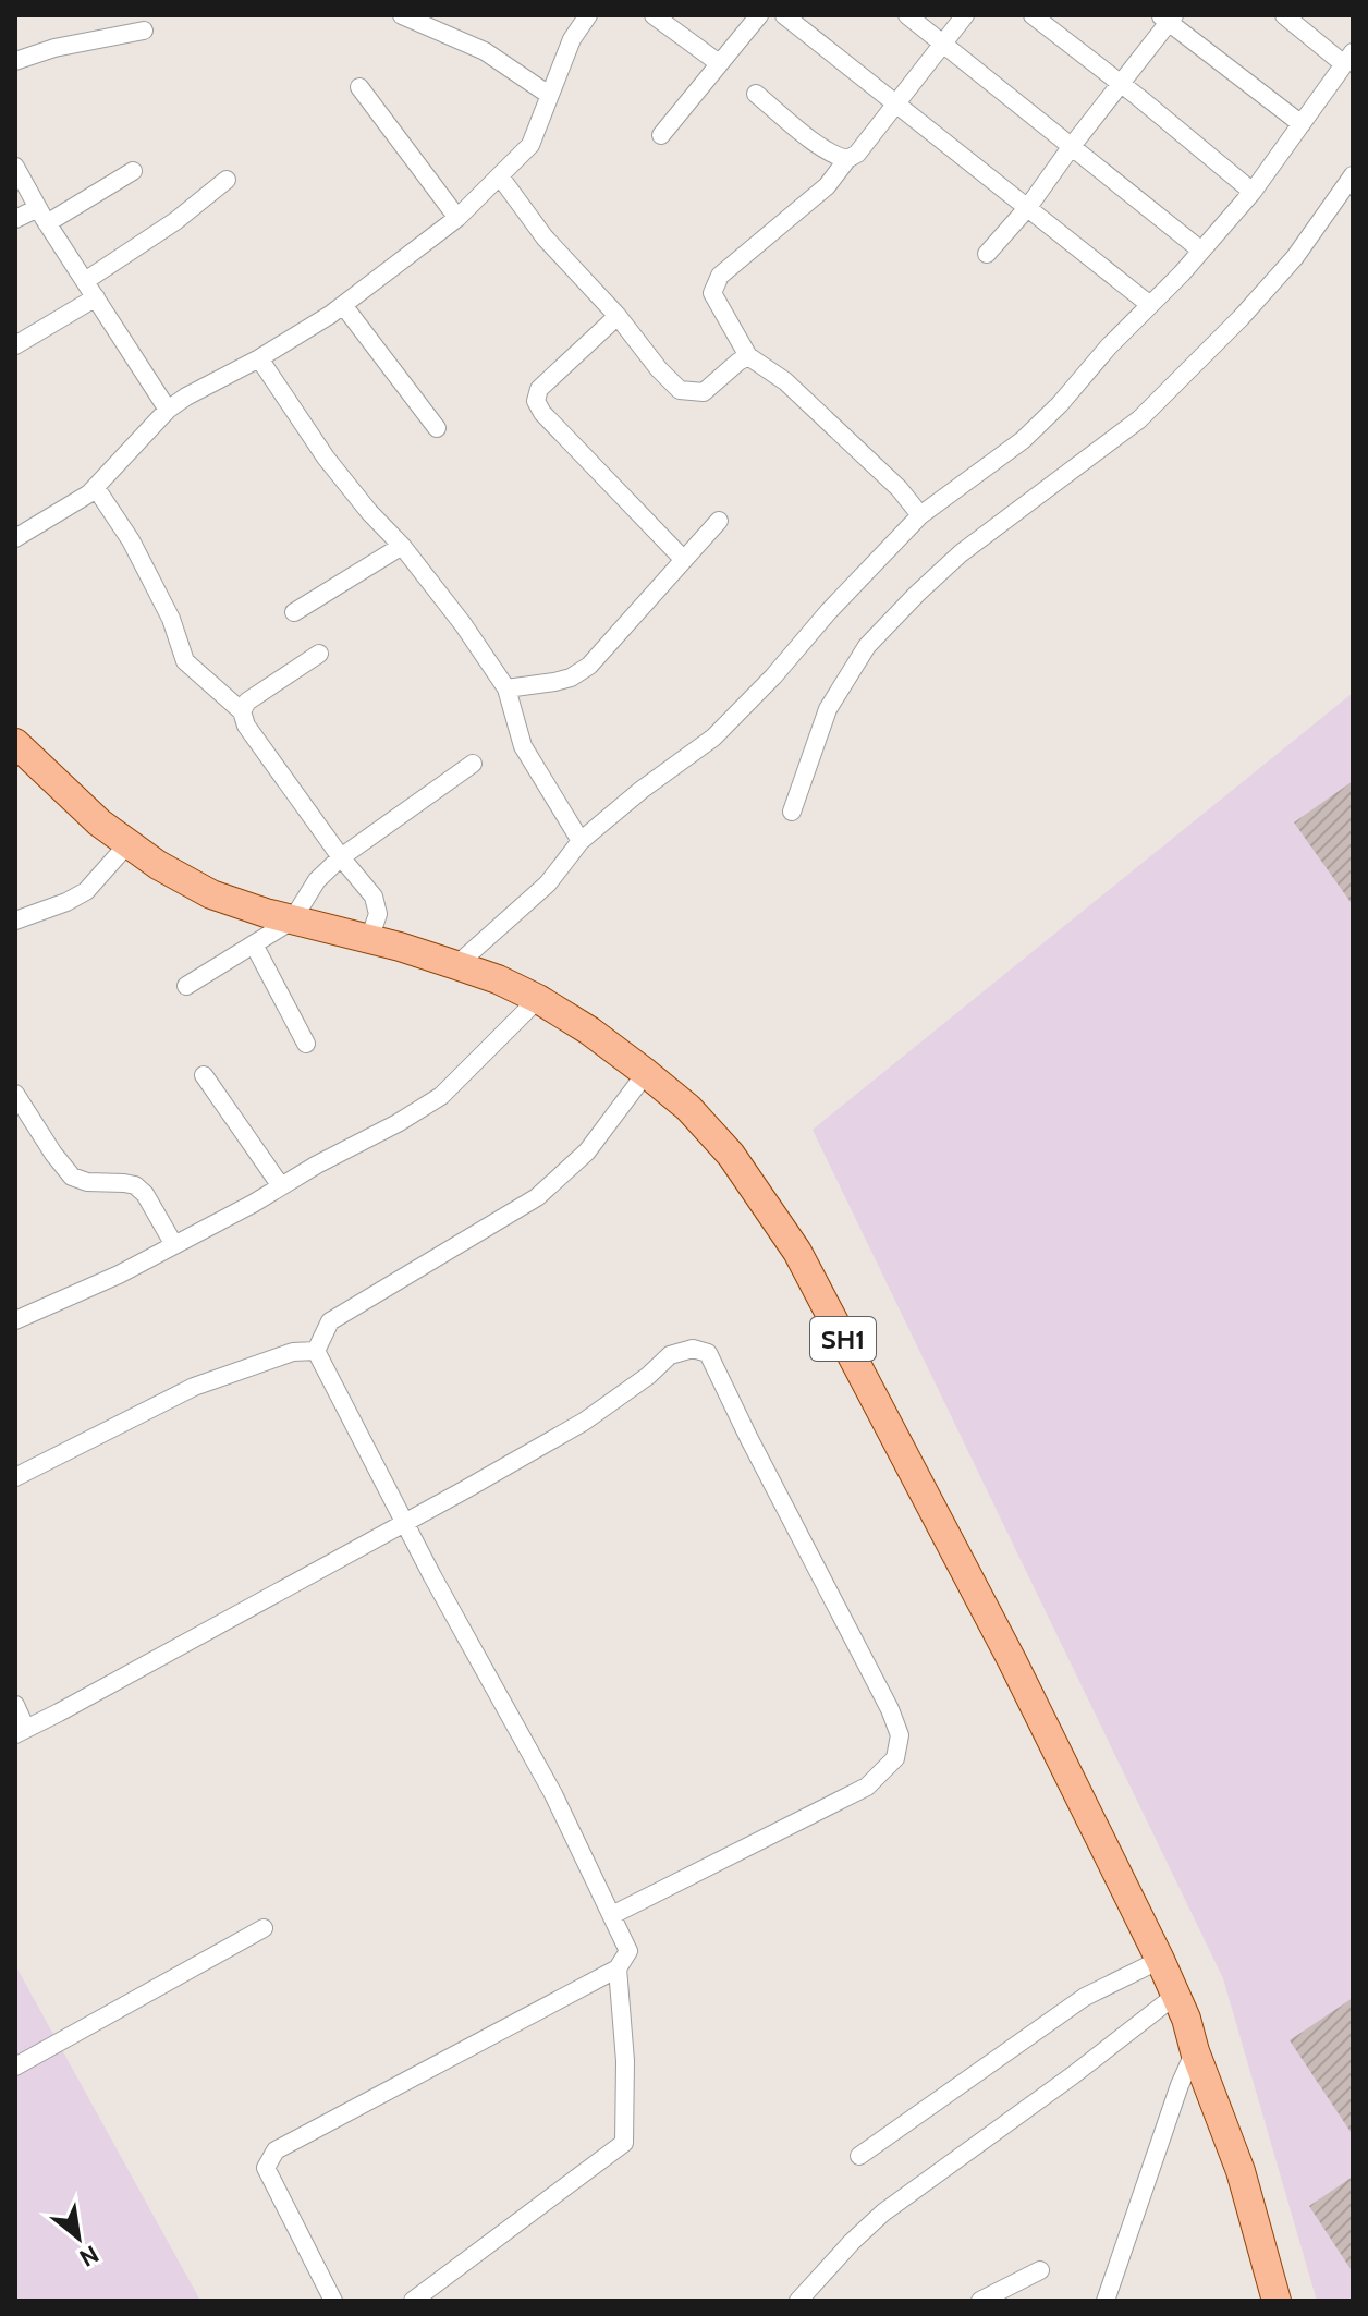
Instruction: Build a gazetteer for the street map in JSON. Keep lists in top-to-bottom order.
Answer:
{
  "streets": {
    "main road": ["SH1"]
  },
  "north": "bottom right"
}
